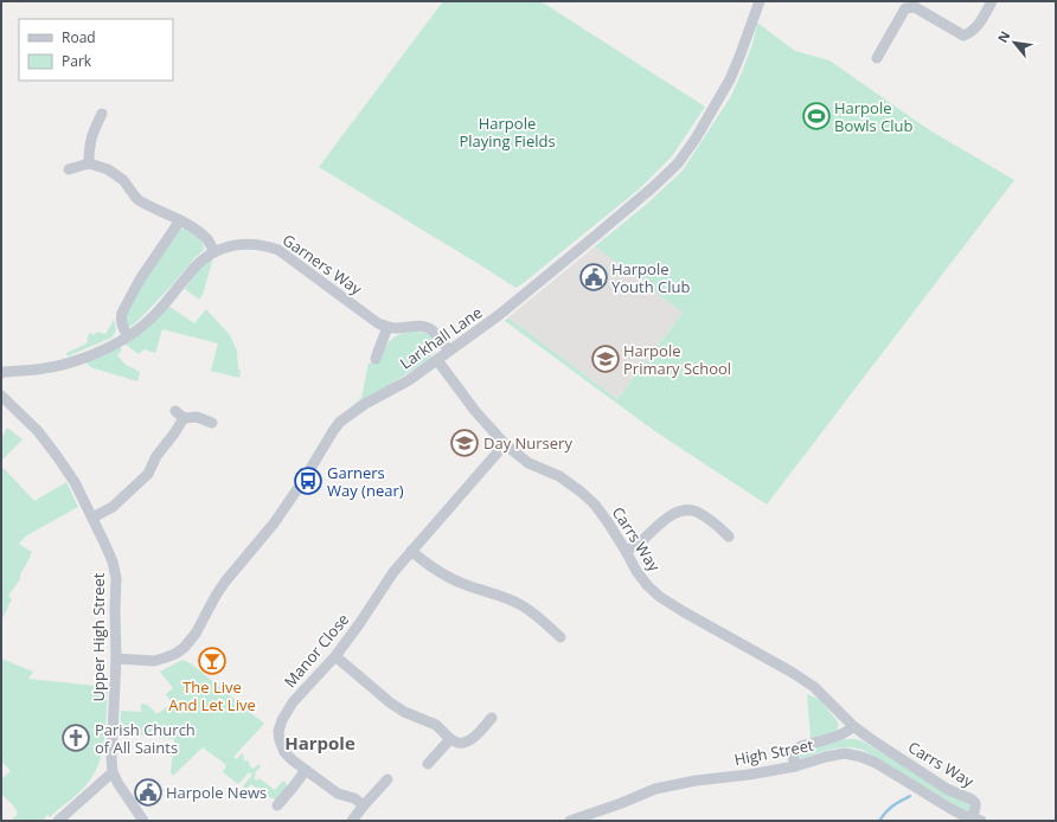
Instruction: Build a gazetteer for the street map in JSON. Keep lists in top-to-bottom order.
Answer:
{
  "streets": {
    "street": [
      "Garners Way",
      "Larkhall Lane",
      "Carrs Way",
      "Upper High Street",
      "Manor Close",
      "High Street"
    ]
  },
  "crossings": [
    ["Larkhall Lane", "Carrs Way"],
    ["Larkhall Lane", "Upper High Street"],
    ["Carrs Way", "Manor Close"],
    ["Carrs Way", "High Street"]
  ],
  "districts": ["Harpole"],
  "parks": ["Harpole Playing Fields"],
  "places": {
    "sports": ["Harpole Bowls Club"],
    "public building": ["Harpole Youth Club", "Harpole News"],
    "school or university": ["Harpole Primary School", "Day Nursery"],
    "bus stop": ["Garners Way (near)"],
    "bar": ["The Live And Let Live"],
    "church": ["Parish Church of All Saints"]
  },
  "legend": ["Road", "Park"],
  "north": "top left"
}
